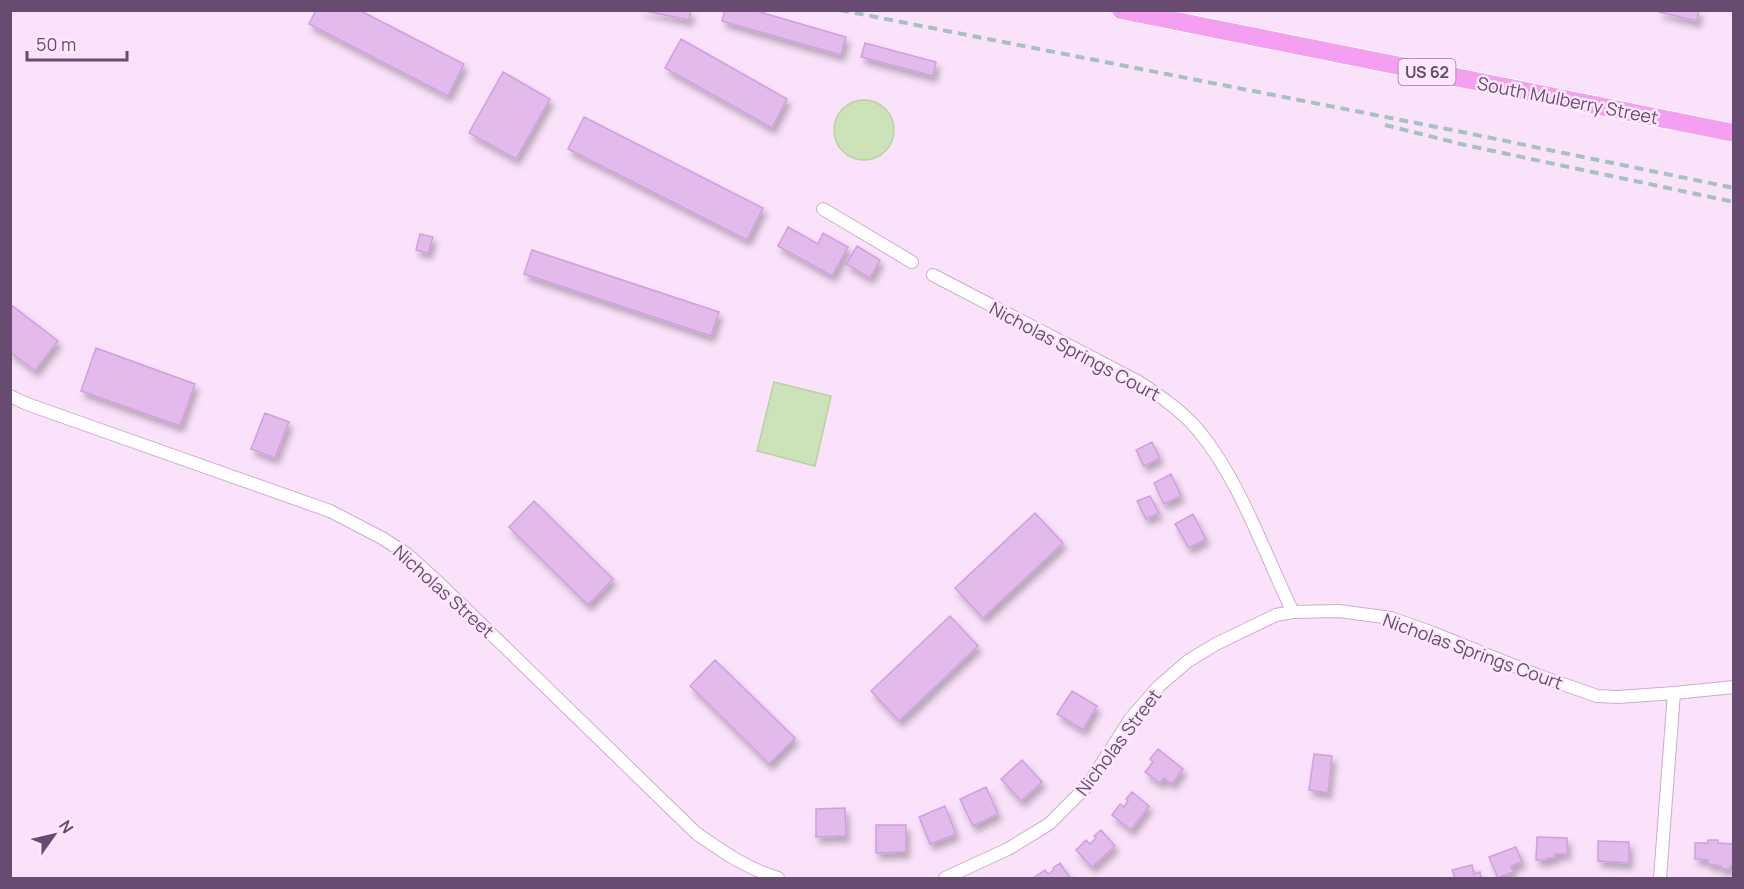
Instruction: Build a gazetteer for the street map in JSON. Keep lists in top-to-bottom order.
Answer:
{
  "streets": {
    "main road": ["US 62", "South Mulberry Street"],
    "street": ["Nicholas Springs Court", "Nicholas Street"]
  },
  "crossings": [
    ["Nicholas Springs Court", "Nicholas Street"]
  ],
  "scale_bar": "50 m",
  "north": "top right"
}
